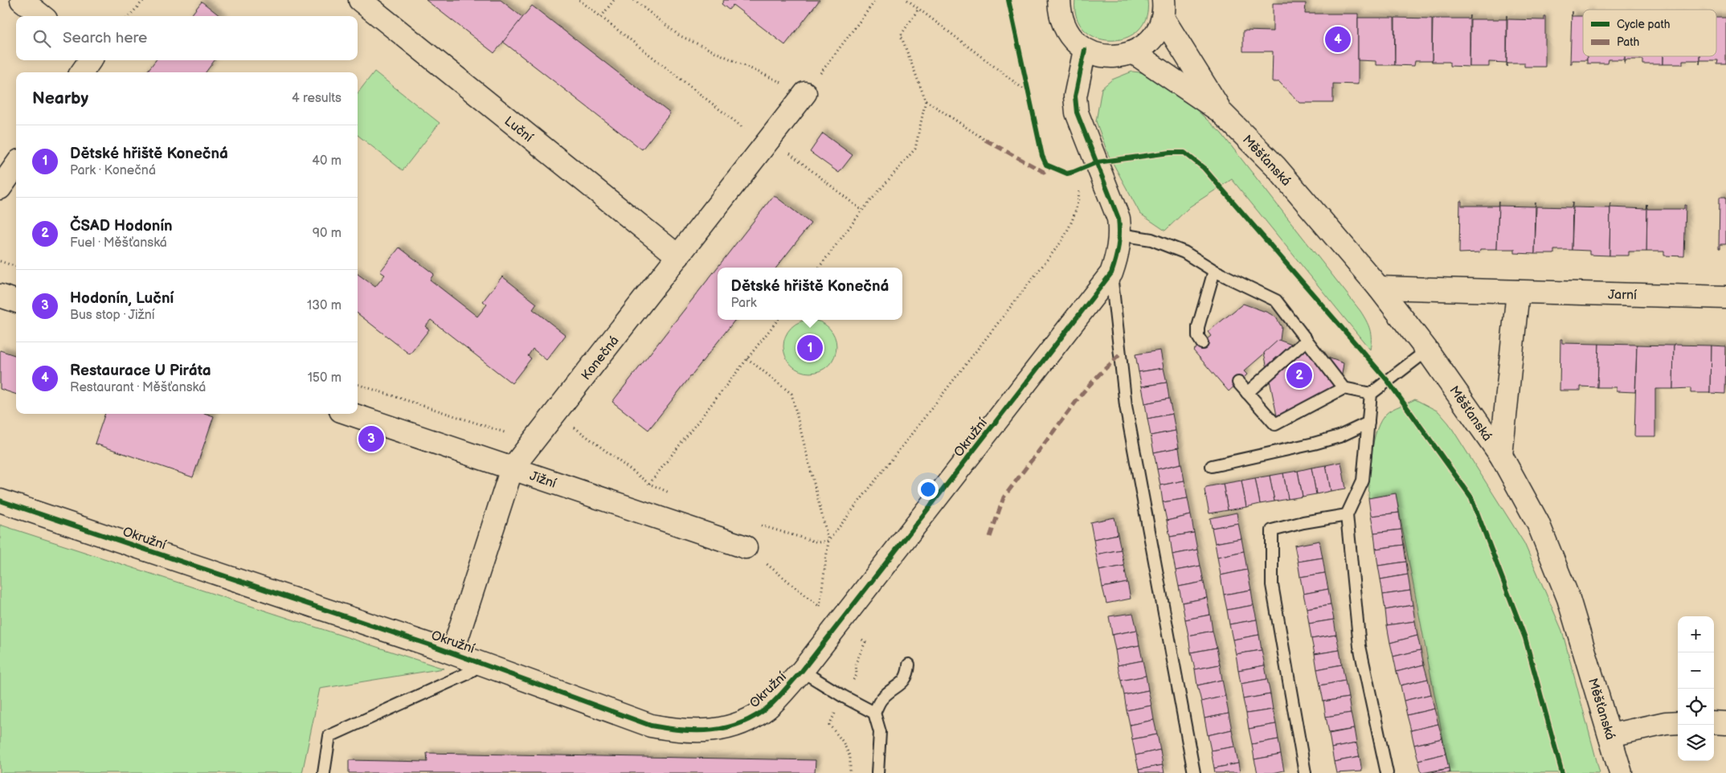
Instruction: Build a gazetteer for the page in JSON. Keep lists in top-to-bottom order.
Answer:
{
  "streets": {
    "street": [
      "Luční",
      "Měšťanská",
      "Jarní",
      "Konečná",
      "Okružní",
      "Jižní"
    ]
  },
  "crossings": [
    ["Luční", "Konečná"],
    ["Měšťanská", "Jarní"],
    ["Měšťanská", "Okružní"],
    ["Konečná", "Okružní"],
    ["Konečná", "Jižní"]
  ],
  "legend": ["Cycle path", "Path"],
  "page": {
    "search": "Search here",
    "pins": [
      "4",
      "1",
      "2",
      "3"
    ],
    "heading": ["Nearby", "4 results"],
    "list": [
      {
        "mark": "1",
        "name": "Dětské hřiště Konečná",
        "note": "Park · Konečná",
        "value": "40 m"
      },
      {
        "mark": "2",
        "name": "ČSAD Hodonín",
        "note": "Fuel · Měšťanská",
        "value": "90 m"
      },
      {
        "mark": "3",
        "name": "Hodonín, Luční",
        "note": "Bus stop · Jižní",
        "value": "130 m"
      },
      {
        "mark": "4",
        "name": "Restaurace U Piráta",
        "note": "Restaurant · Měšťanská",
        "value": "150 m"
      }
    ],
    "popup": ["Dětské hřiště Konečná", "Park"],
    "map_buttons": ["+", "−"]
  }
}
